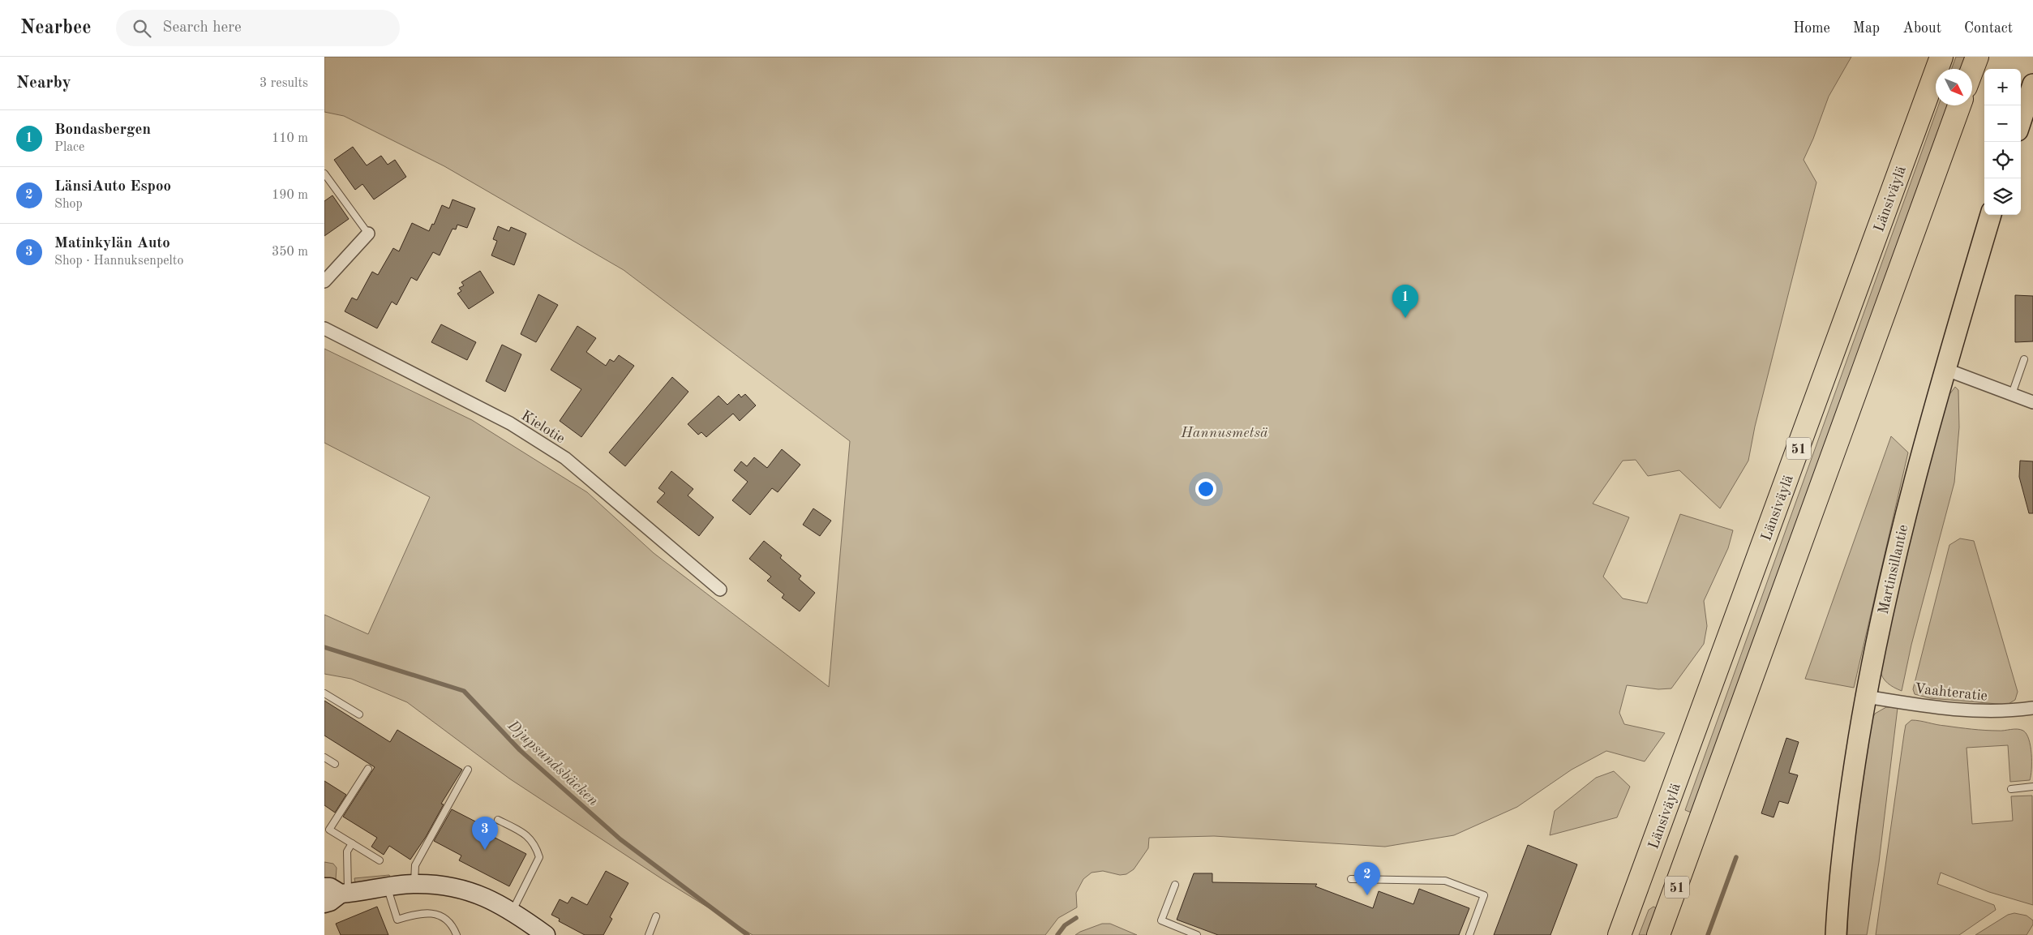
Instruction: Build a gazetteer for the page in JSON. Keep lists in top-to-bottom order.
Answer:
{
  "streets": {
    "highway": ["Länsiväylä", "51"],
    "main road": ["Martinsillantie"],
    "street": ["Kielotie", "Vaahteratie"]
  },
  "crossings": [
    ["Martinsillantie", "Vaahteratie"]
  ],
  "water": ["Djupsundsbäcken"],
  "parks": ["Hannusmetsä"],
  "north": "bottom right",
  "page": {
    "header": "Nearbee",
    "search": "Search here",
    "nav": [
      "Home",
      "Map",
      "About",
      "Contact"
    ],
    "heading": ["Nearby", "3 results"],
    "map_buttons": ["+", "−"],
    "list": [
      {
        "mark": "1",
        "name": "Bondasbergen",
        "note": "Place",
        "value": "110 m"
      },
      {
        "mark": "2",
        "name": "LänsiAuto Espoo",
        "note": "Shop",
        "value": "190 m"
      },
      {
        "mark": "3",
        "name": "Matinkylän Auto",
        "note": "Shop · Hannuksenpelto",
        "value": "350 m"
      }
    ],
    "pins": ["1", "3", "2"]
  }
}
